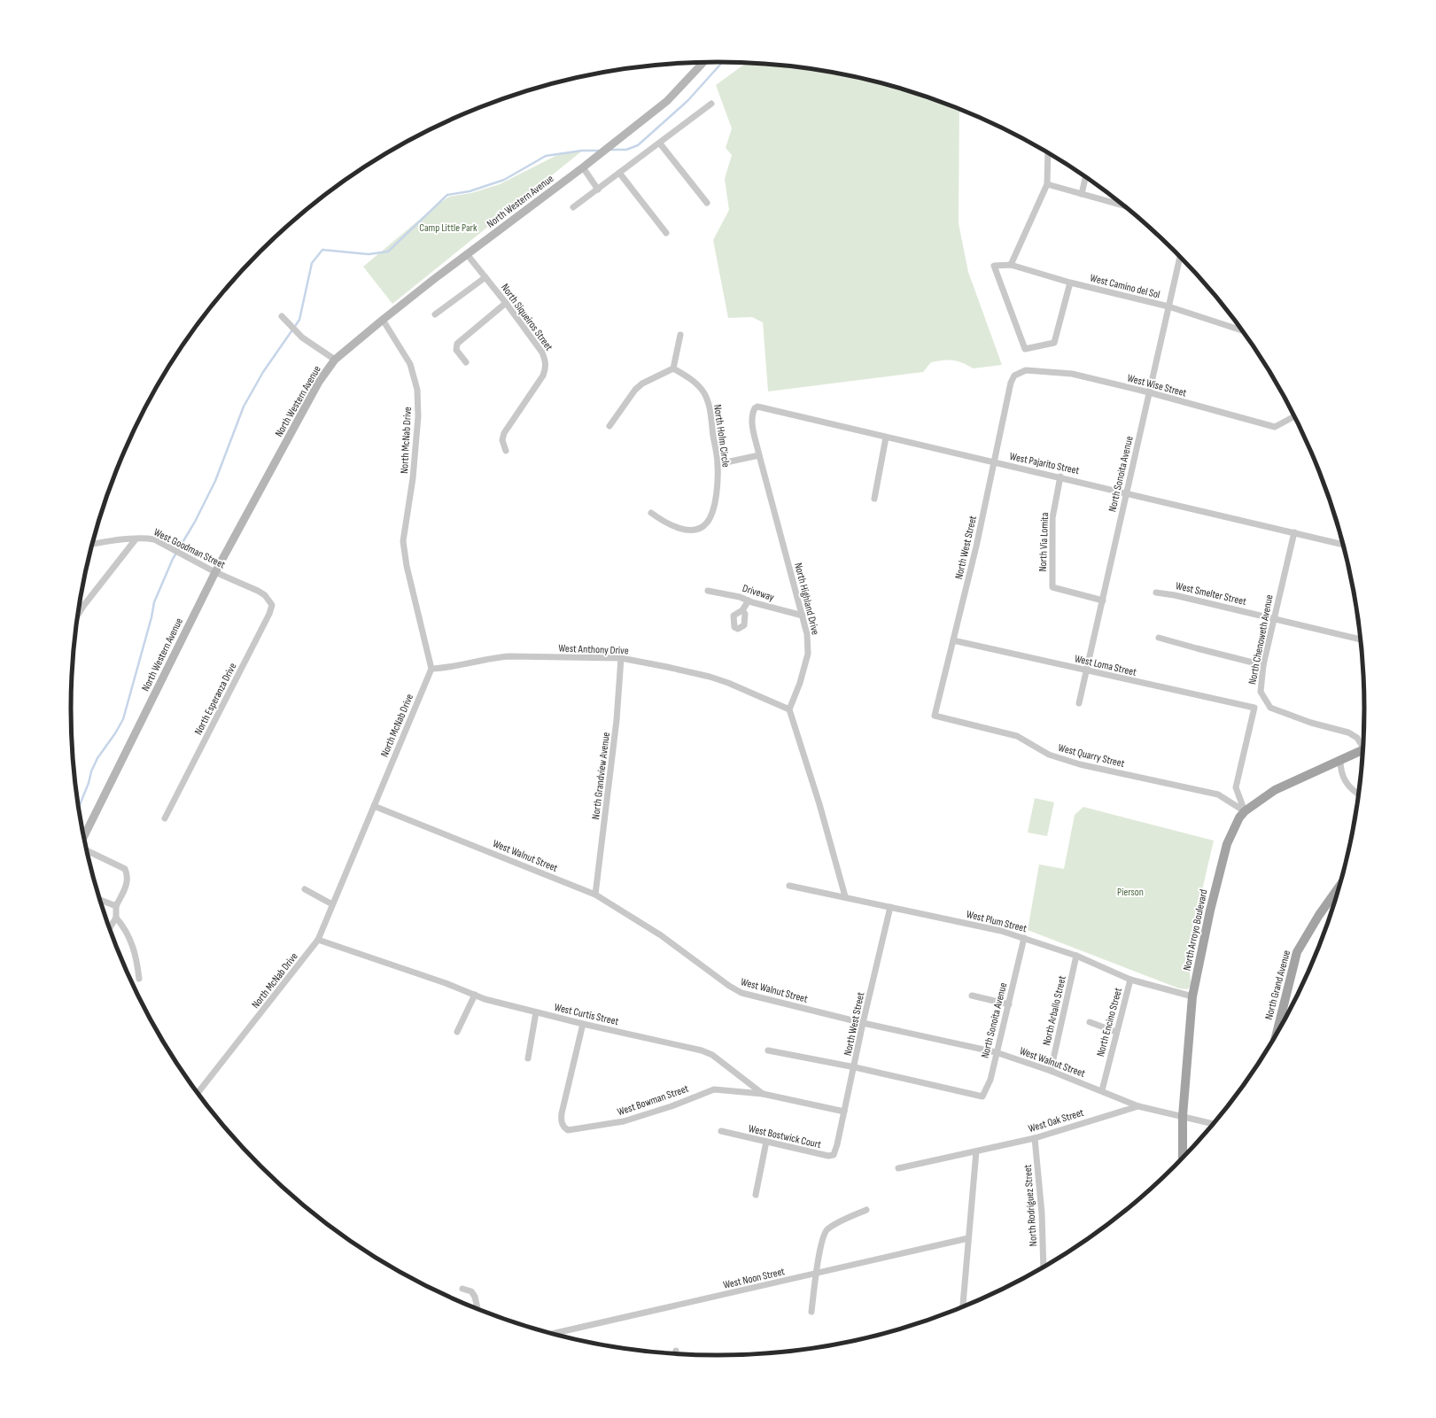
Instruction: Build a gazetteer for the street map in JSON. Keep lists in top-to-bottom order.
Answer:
{
  "streets": {
    "main road": ["North Arroyo Boulevard", "North Grand Avenue"],
    "street": [
      "North Western Avenue",
      "West Camino del Sol",
      "North Siqueiros Street",
      "West Wise Street",
      "North Holm Circle",
      "North McNab Drive",
      "West Pajarito Street",
      "North Sonoita Avenue",
      "North Via Lomita",
      "North West Street",
      "West Goodman Street",
      "Driveway",
      "West Smelter Street",
      "North Highland Drive",
      "North Chenoweth Avenue",
      "West Anthony Drive",
      "West Loma Street",
      "North Esperanza Drive",
      "West Quarry Street",
      "North Grandview Avenue",
      "West Walnut Street",
      "West Plum Street",
      "North Arballo Street",
      "West Curtis Street",
      "North Encino Street",
      "West Bowman Street",
      "West Oak Street",
      "West Bostwick Court",
      "North Rodriguez Street",
      "West Noon Street"
    ]
  },
  "crossings": [
    ["North Western Avenue", "North Siqueiros Street"],
    ["North Western Avenue", "North McNab Drive"],
    ["North Western Avenue", "West Goodman Street"],
    ["West Camino del Sol", "North Sonoita Avenue"],
    ["West Wise Street", "North Sonoita Avenue"],
    ["West Wise Street", "North West Street"],
    ["North McNab Drive", "West Anthony Drive"],
    ["North McNab Drive", "West Walnut Street"],
    ["North McNab Drive", "West Curtis Street"],
    ["West Pajarito Street", "North Sonoita Avenue"],
    ["West Pajarito Street", "North Via Lomita"],
    ["West Pajarito Street", "North West Street"],
    ["West Pajarito Street", "North Highland Drive"],
    ["West Pajarito Street", "North Chenoweth Avenue"],
    ["North Sonoita Avenue", "North Via Lomita"],
    ["North Sonoita Avenue", "North West Street"],
    ["North Sonoita Avenue", "West Loma Street"],
    ["North Sonoita Avenue", "West Walnut Street"],
    ["North Sonoita Avenue", "West Plum Street"],
    ["North West Street", "West Loma Street"],
    ["North West Street", "West Quarry Street"],
    ["North West Street", "West Walnut Street"],
    ["North West Street", "West Plum Street"],
    ["North West Street", "West Curtis Street"],
    ["North West Street", "West Bostwick Court"],
    ["West Goodman Street", "North Esperanza Drive"],
    ["Driveway", "North Highland Drive"],
    ["West Smelter Street", "North Chenoweth Avenue"],
    ["North Highland Drive", "West Anthony Drive"],
    ["West Anthony Drive", "North Grandview Avenue"],
    ["West Loma Street", "West Quarry Street"],
    ["West Loma Street", "North Arroyo Boulevard"],
    ["West Quarry Street", "North Arroyo Boulevard"],
    ["North Grandview Avenue", "West Walnut Street"],
    ["West Walnut Street", "North Arballo Street"],
    ["West Walnut Street", "North Encino Street"],
    ["West Walnut Street", "West Oak Street"],
    ["West Plum Street", "North Arroyo Boulevard"],
    ["West Plum Street", "North Arballo Street"],
    ["West Plum Street", "North Encino Street"],
    ["West Curtis Street", "West Bowman Street"],
    ["West Oak Street", "North Rodriguez Street"]
  ],
  "parks": ["Camp Little Park", "Pierson"]
}
